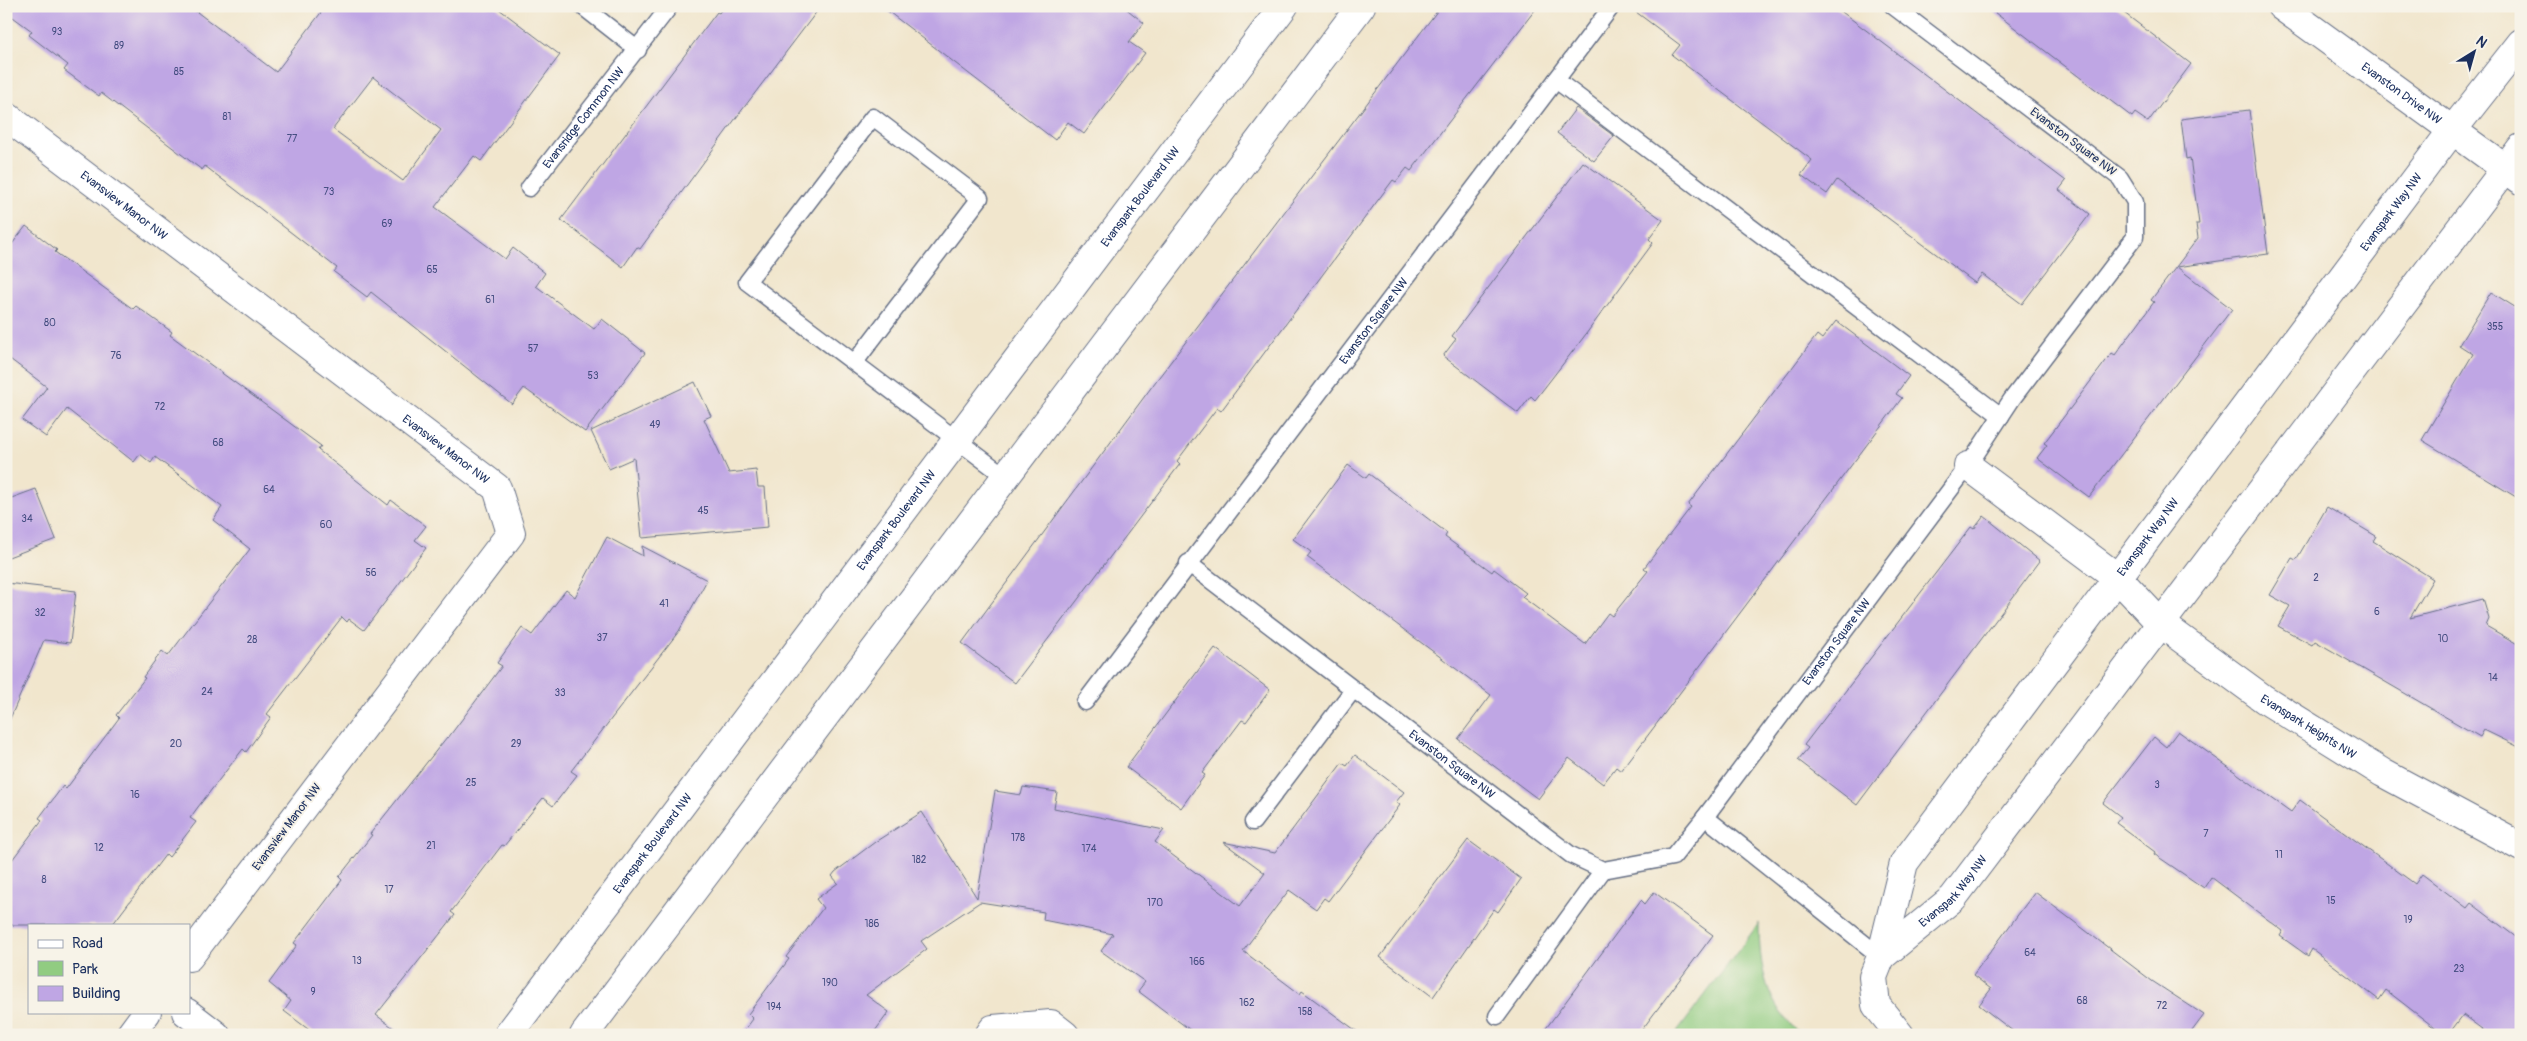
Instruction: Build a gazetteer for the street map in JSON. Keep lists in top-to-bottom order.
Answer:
{
  "streets": {
    "street": [
      "Evanston Drive NW",
      "Evanspark Boulevard NW",
      "Evansview Manor NW",
      "Evanspark Way NW",
      "Evanspark Heights NW"
    ],
    "lane": ["Evansridge Common NW", "Evanston Square NW"]
  },
  "crossings": [
    ["Evanston Drive NW", "Evanspark Way NW"],
    ["Evanspark Way NW", "Evanspark Heights NW"]
  ],
  "house_numbers": [
    "93",
    "89",
    "85",
    "81",
    "77",
    "73",
    "69",
    "65",
    "61",
    "80",
    "355",
    "57",
    "76",
    "53",
    "72",
    "49",
    "68",
    "64",
    "45",
    "34",
    "60",
    "56",
    "2",
    "41",
    "6",
    "32",
    "37",
    "10",
    "28",
    "14",
    "24",
    "33",
    "20",
    "29",
    "25",
    "3",
    "16",
    "7",
    "178",
    "21",
    "12",
    "174",
    "11",
    "182",
    "8",
    "17",
    "15",
    "170",
    "19",
    "186",
    "64",
    "13",
    "166",
    "23",
    "190",
    "9",
    "68",
    "162",
    "72",
    "194",
    "158"
  ],
  "legend": ["Road", "Park", "Building"],
  "north": "top right"
}
